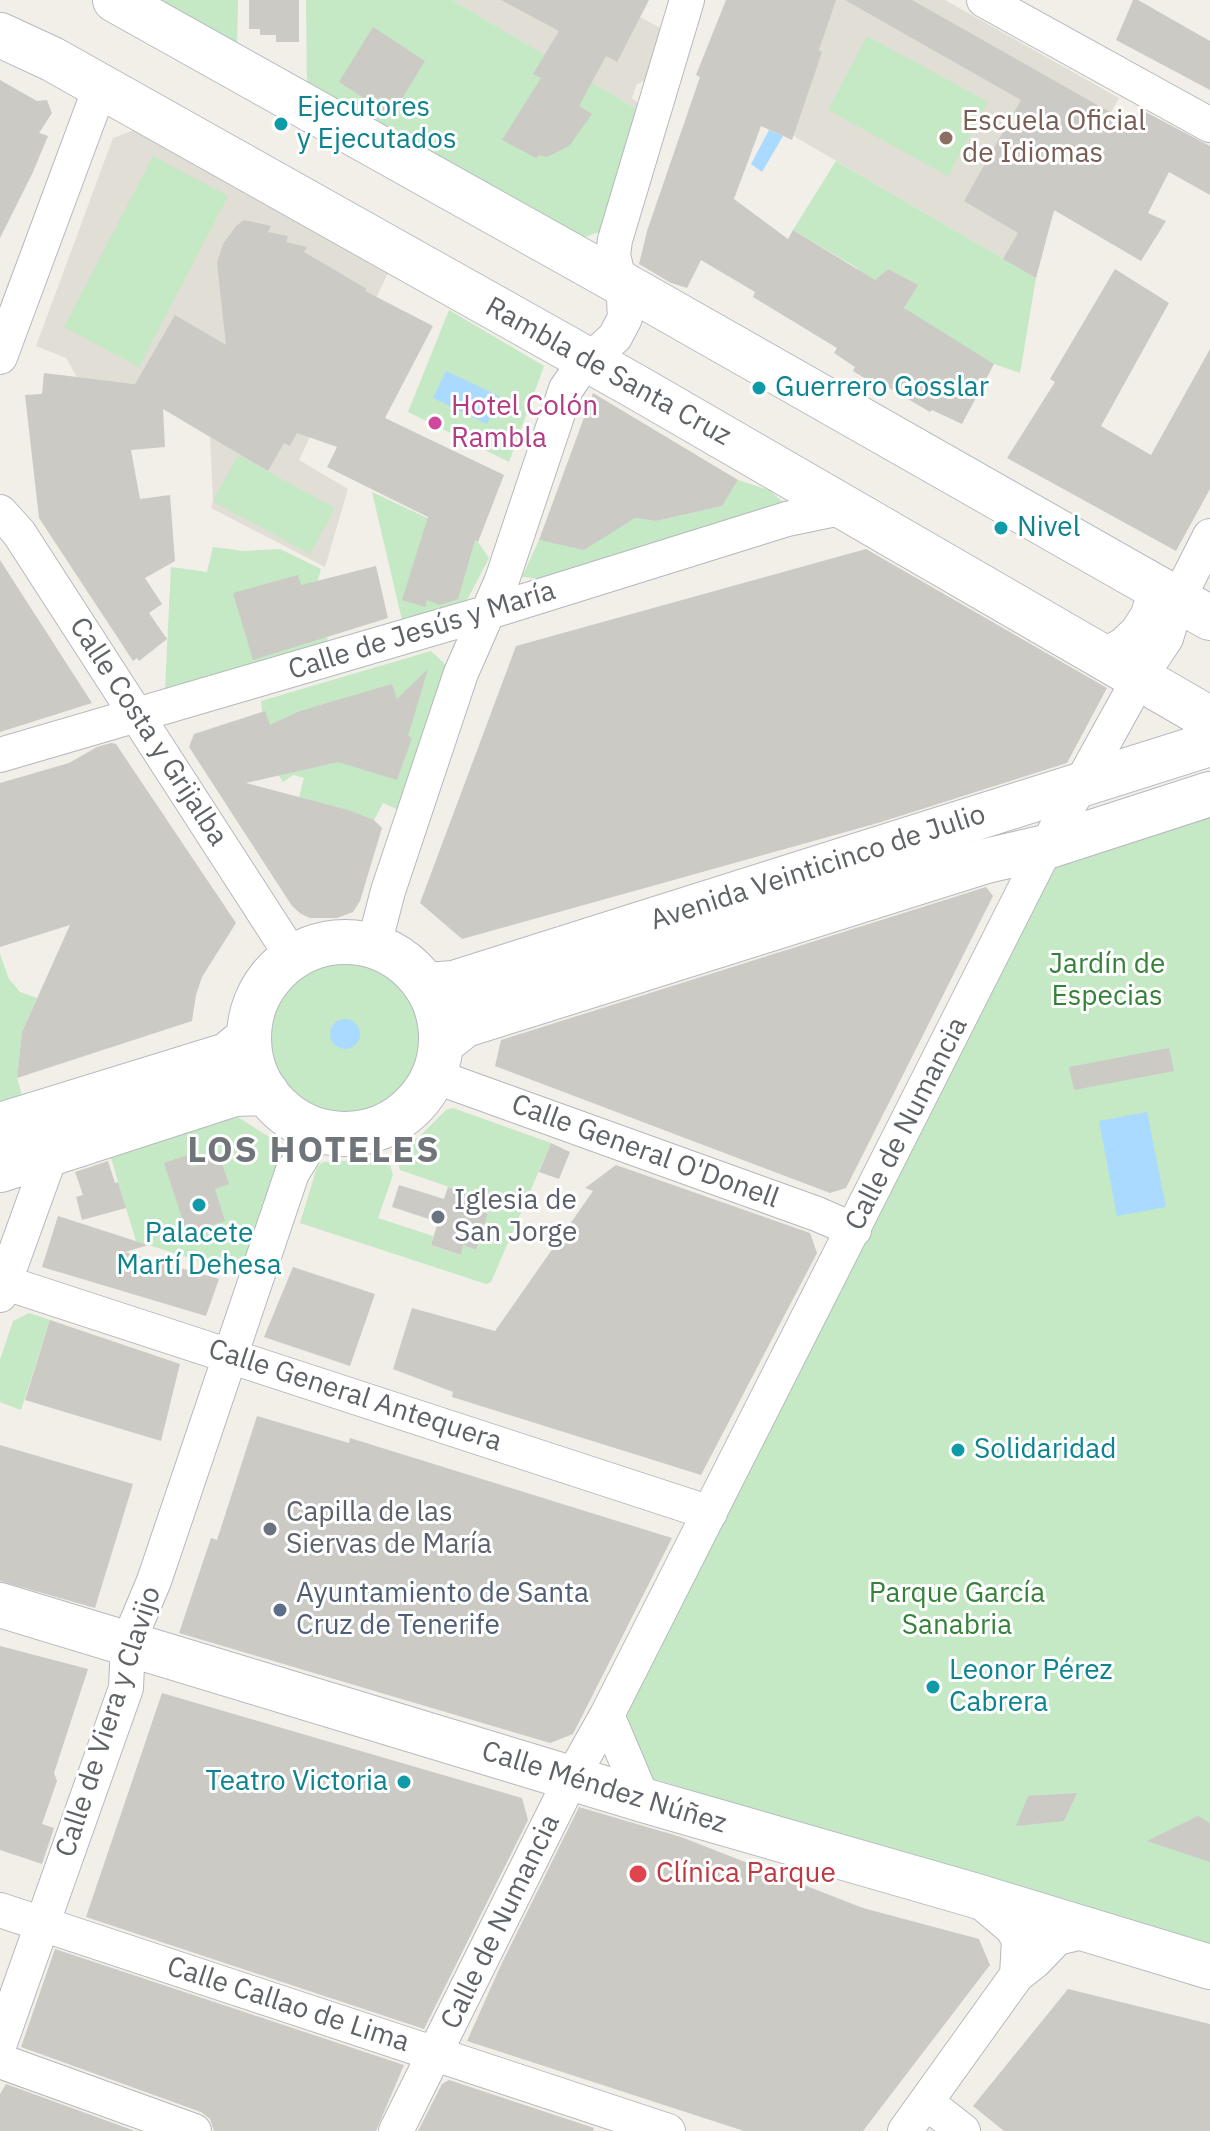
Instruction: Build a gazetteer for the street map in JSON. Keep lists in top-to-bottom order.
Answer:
{
  "streets": {
    "main road": ["Rambla de Santa Cruz", "Avenida Veinticinco de Julio", "Calle Méndez Núñez"],
    "street": [
      "Calle de Jesús y María",
      "Calle Costa y Grijalba",
      "Calle de Numancia",
      "Calle General O'Donell",
      "Calle General Antequera",
      "Calle de Viera y Clavijo",
      "Calle Callao de Lima"
    ]
  },
  "crossings": [
    ["Rambla de Santa Cruz", "Calle de Jesús y María"],
    ["Rambla de Santa Cruz", "Calle de Numancia"],
    ["Calle de Jesús y María", "Calle Costa y Grijalba"],
    ["Calle Costa y Grijalba", "Avenida Veinticinco de Julio"],
    ["Calle Costa y Grijalba", "Calle General O'Donell"],
    ["Calle Costa y Grijalba", "Calle de Viera y Clavijo"],
    ["Avenida Veinticinco de Julio", "Calle de Numancia"],
    ["Avenida Veinticinco de Julio", "Calle General O'Donell"],
    ["Avenida Veinticinco de Julio", "Calle de Viera y Clavijo"],
    ["Calle de Numancia", "Calle General O'Donell"],
    ["Calle de Numancia", "Calle General Antequera"],
    ["Calle de Numancia", "Calle Méndez Núñez"],
    ["Calle de Numancia", "Calle Callao de Lima"],
    ["Calle General O'Donell", "Calle de Viera y Clavijo"],
    ["Calle General Antequera", "Calle de Viera y Clavijo"],
    ["Calle de Viera y Clavijo", "Calle Méndez Núñez"],
    ["Calle de Viera y Clavijo", "Calle Callao de Lima"]
  ],
  "districts": ["LOS HOTELES"],
  "parks": ["Jardín de Especias", "Parque García Sanabria"],
  "places": [
    "Ejecutores y Ejecutados",
    "Escuela Oficial de Idiomas",
    "Guerrero Gosslar",
    "Hotel Colón Rambla",
    "Nivel",
    "Palacete Martí Dehesa",
    "Iglesia de San Jorge",
    "Solidaridad",
    "Capilla de las Siervas de María",
    "Ayuntamiento de Santa Cruz de Tenerife",
    "Leonor Pérez Cabrera",
    "Teatro Victoria",
    "Clínica Parque"
  ]
}
